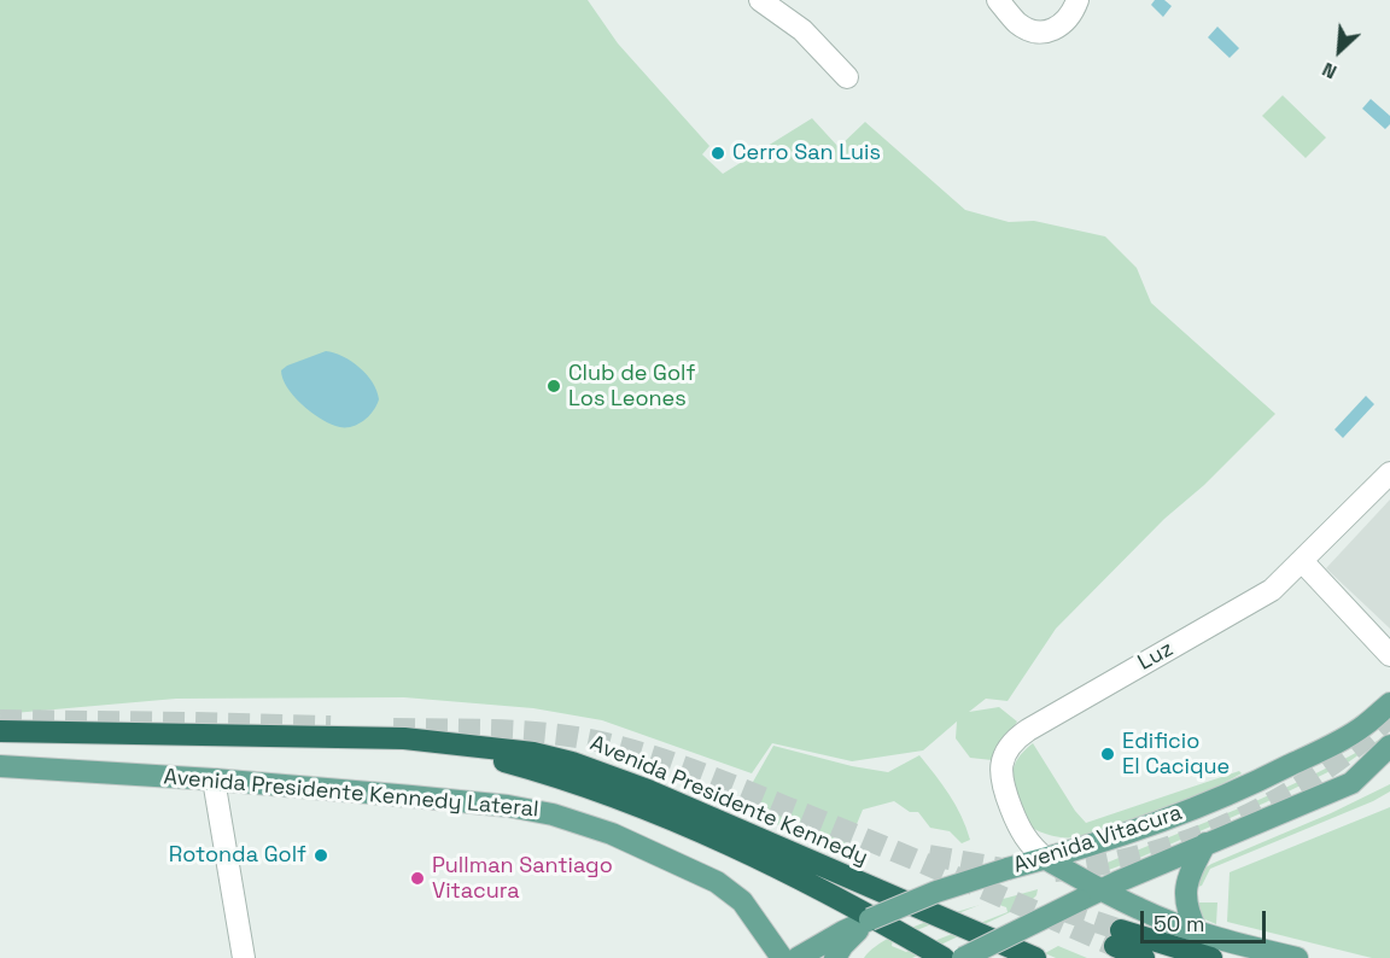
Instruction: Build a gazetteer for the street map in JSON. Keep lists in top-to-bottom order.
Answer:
{
  "streets": {
    "highway": ["Avenida Presidente Kennedy"],
    "main road": ["Avenida Presidente Kennedy Lateral", "Avenida Vitacura"],
    "street": ["Luz"]
  },
  "crossings": [
    ["Luz", "Avenida Vitacura"]
  ],
  "places": [
    "Cerro San Luis",
    "Club de Golf Los Leones",
    "Edificio El Cacique",
    "Rotonda Golf",
    "Pullman Santiago Vitacura"
  ],
  "scale_bar": "50 m",
  "north": "bottom left"
}
